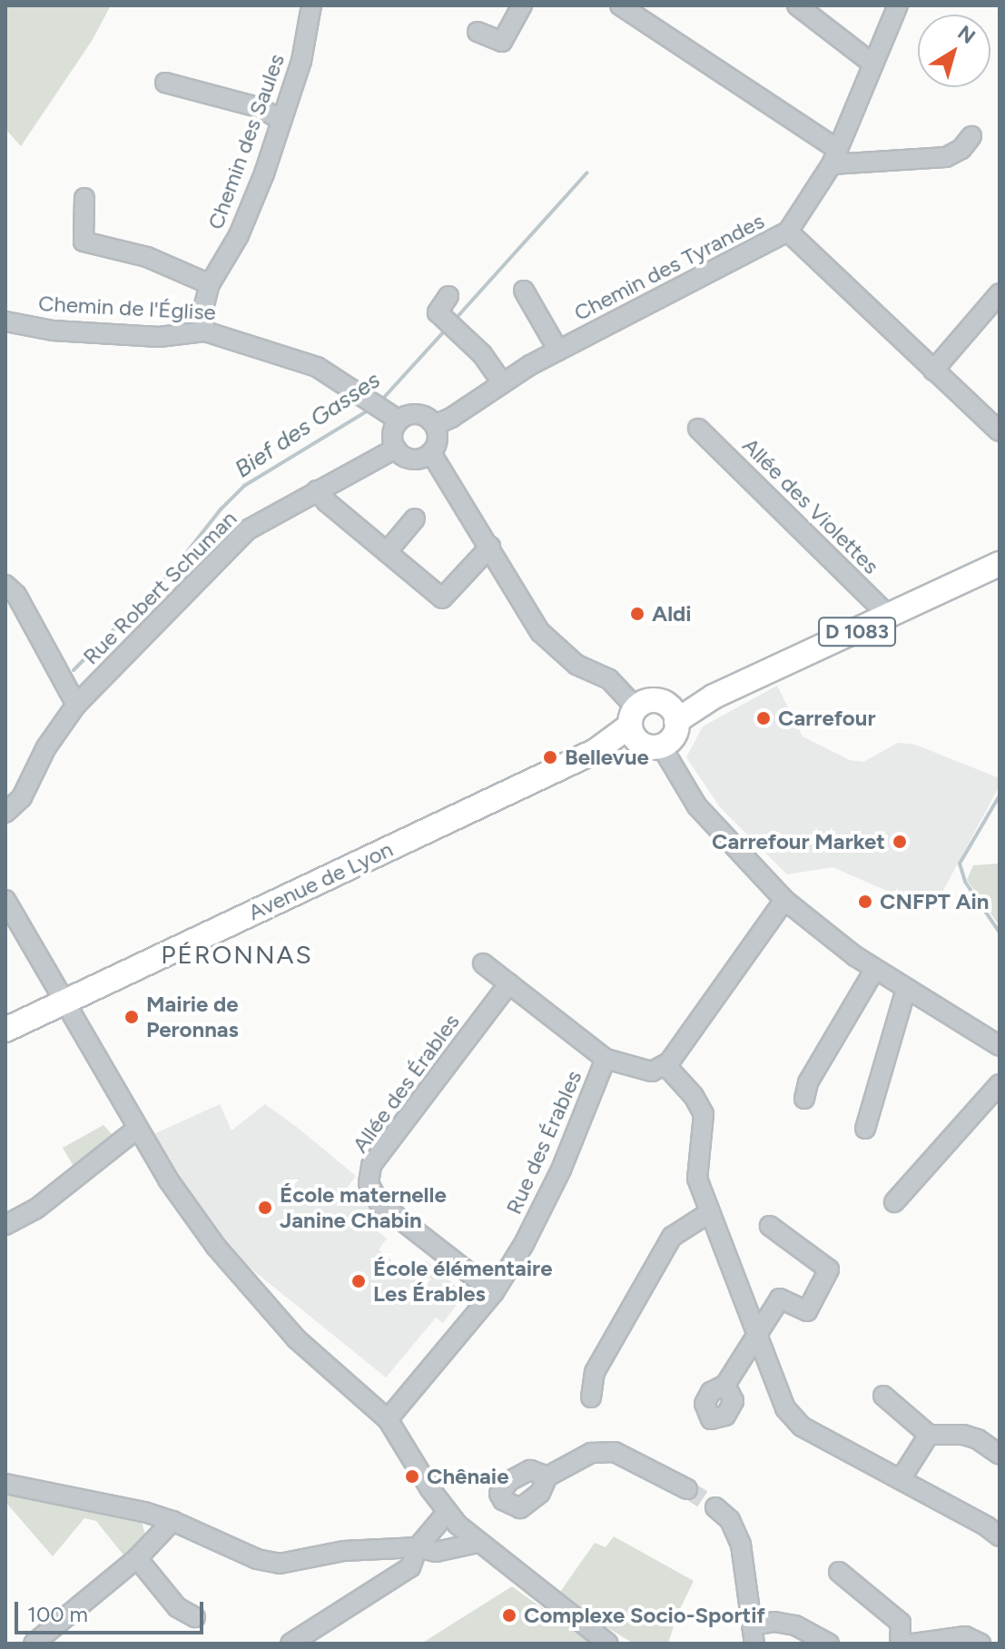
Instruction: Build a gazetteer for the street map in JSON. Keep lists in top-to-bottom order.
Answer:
{
  "streets": {
    "main road": ["D 1083", "Avenue de Lyon"],
    "street": [
      "Chemin des Saules",
      "Chemin des Tyrandes",
      "Chemin de l'Église",
      "Allée des Violettes",
      "Rue Robert Schuman",
      "Allée des Érables",
      "Rue des Érables"
    ]
  },
  "crossings": [
    ["Chemin des Saules", "Chemin de l'Église"],
    ["Chemin des Tyrandes", "Chemin de l'Église"],
    ["Chemin des Tyrandes", "Rue Robert Schuman"],
    ["Chemin de l'Église", "Rue Robert Schuman"],
    ["Allée des Violettes", "D 1083"],
    ["D 1083", "Avenue de Lyon"],
    ["Allée des Érables", "Rue des Érables"]
  ],
  "districts": ["PÉRONNAS"],
  "water": ["Bief des Gasses"],
  "places": [
    "Aldi",
    "Carrefour",
    "Bellevue",
    "Carrefour Market",
    "CNFPT Ain",
    "Mairie de Peronnas",
    "École maternelle Janine Chabin",
    "École élémentaire Les Érables",
    "Chênaie",
    "Complexe Socio-Sportif"
  ],
  "scale_bar": "100 m",
  "north": "top right"
}
